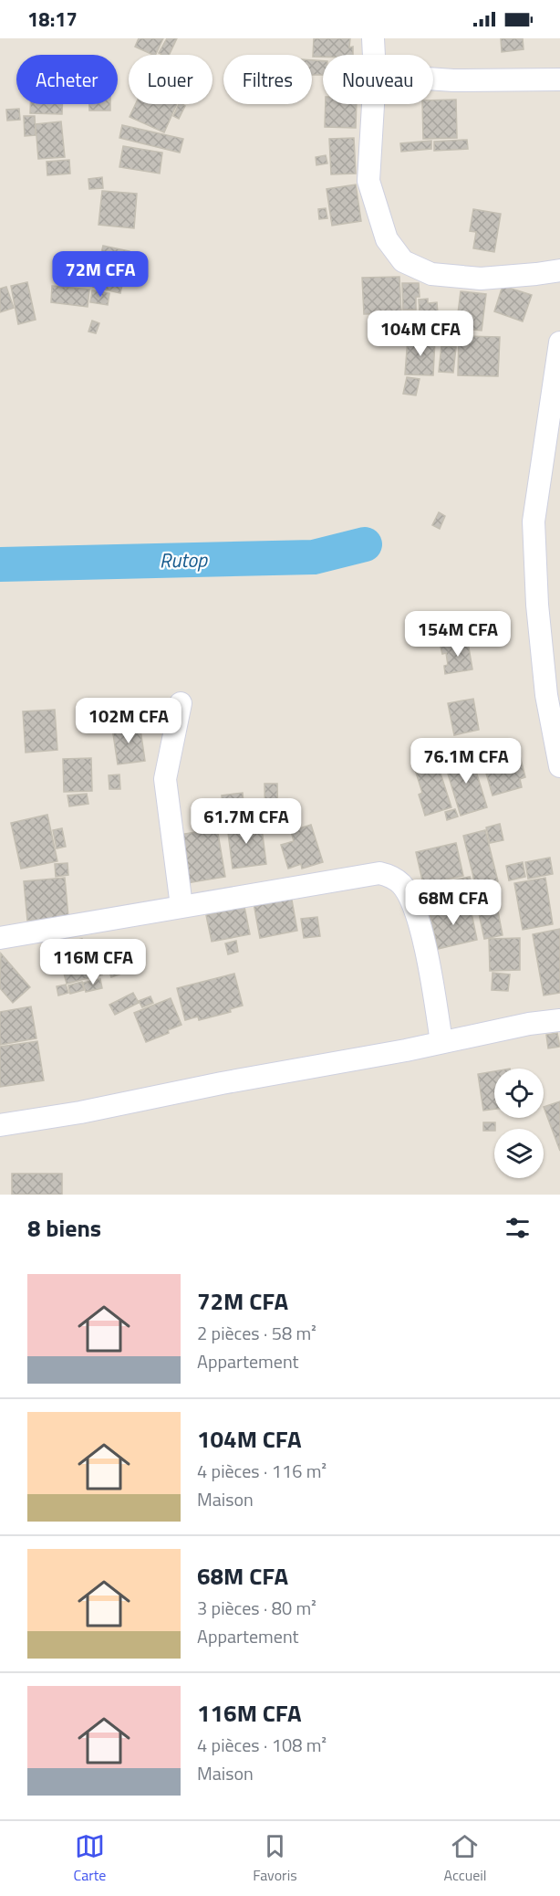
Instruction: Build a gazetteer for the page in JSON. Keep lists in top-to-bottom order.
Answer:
{
  "water": ["Rutop"],
  "page": {
    "status": "18:17",
    "chip": [
      "Acheter",
      "Louer",
      "Filtres",
      "Nouveau"
    ],
    "price": [
      "72M CFA",
      "104M CFA",
      "154M CFA",
      "102M CFA",
      "76.1M CFA",
      "61.7M CFA",
      "68M CFA",
      "116M CFA"
    ],
    "heading": "8 biens",
    "list": [
      {
        "name": "72M CFA",
        "note": "2 pièces · 58 m² · Appartement"
      },
      {
        "name": "104M CFA",
        "note": "4 pièces · 116 m² · Maison"
      },
      {
        "name": "68M CFA",
        "note": "3 pièces · 80 m² · Appartement"
      },
      {
        "name": "116M CFA",
        "note": "4 pièces · 108 m² · Maison"
      }
    ],
    "tabs": ["Carte", "Favoris", "Accueil"]
  }
}
